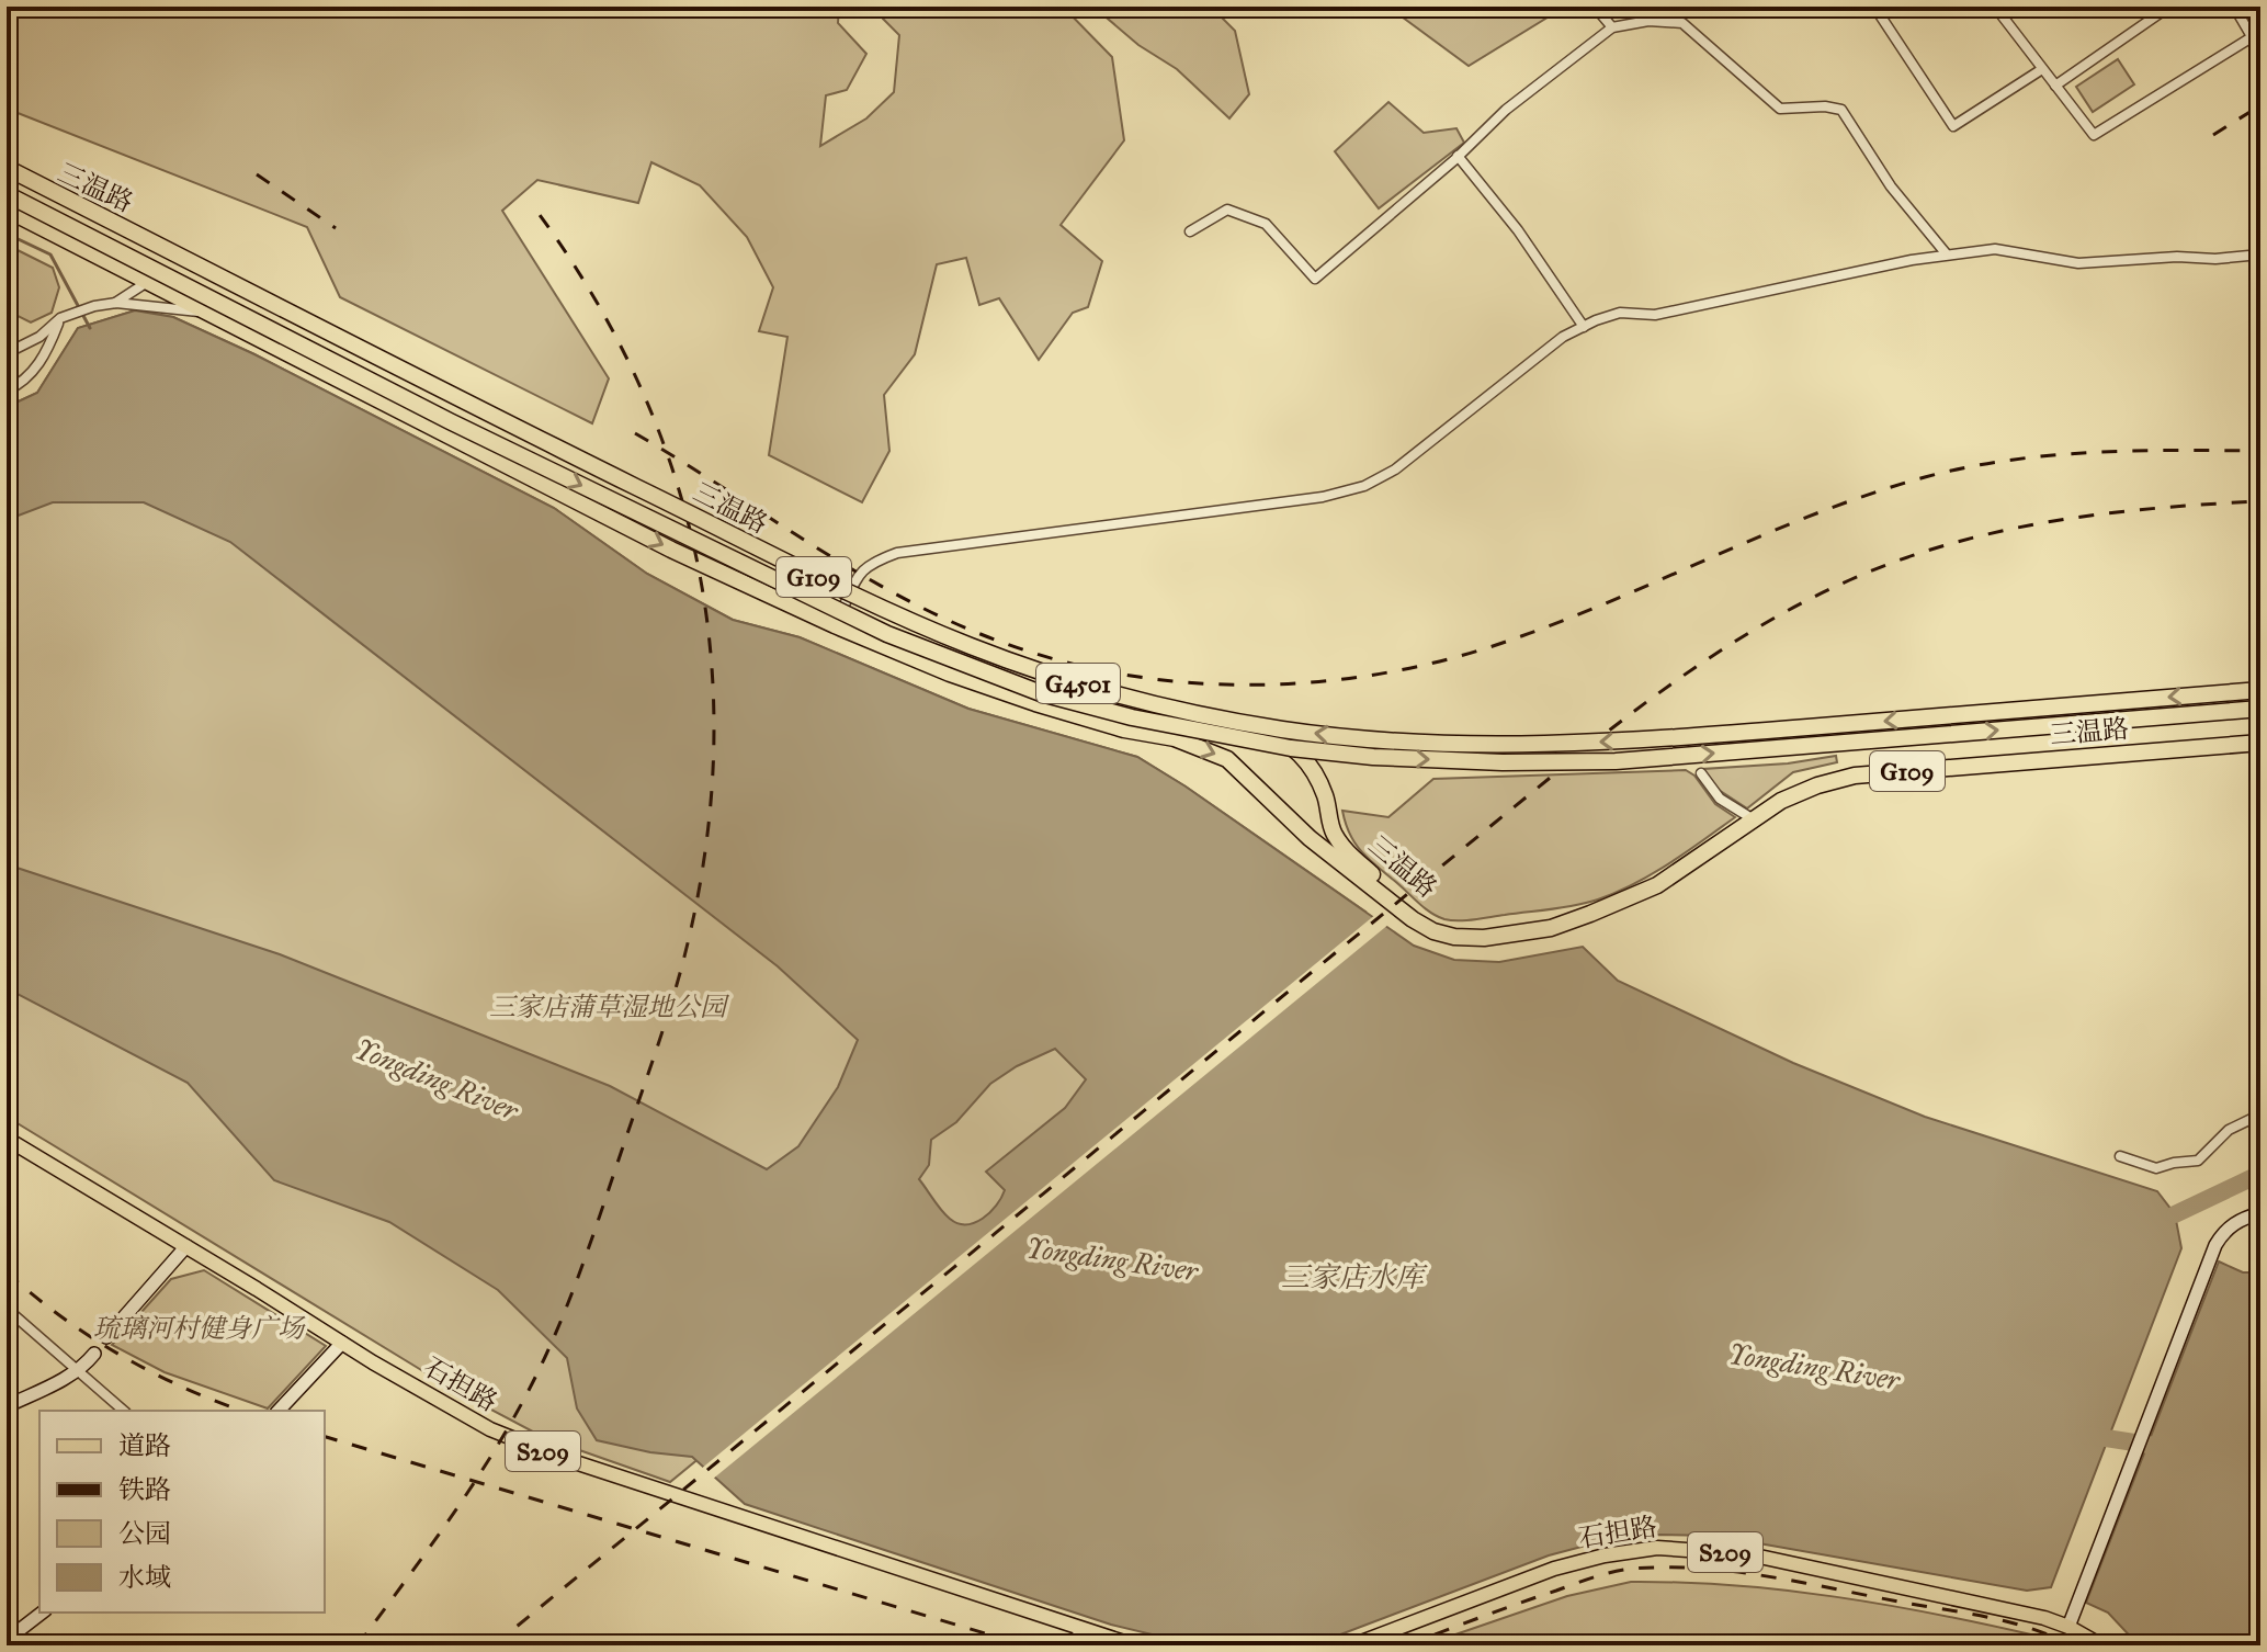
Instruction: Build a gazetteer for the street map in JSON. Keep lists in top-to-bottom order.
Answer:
{
  "streets": {
    "highway": ["三温路", "G109", "G4501"],
    "main road": ["石担路", "S209"]
  },
  "water": ["Yongding River", "三家店水库"],
  "parks": ["三家店蒲草湿地公园", "琉璃河村健身广场"],
  "legend": [
    "道路",
    "铁路",
    "公园",
    "水域"
  ]
}
